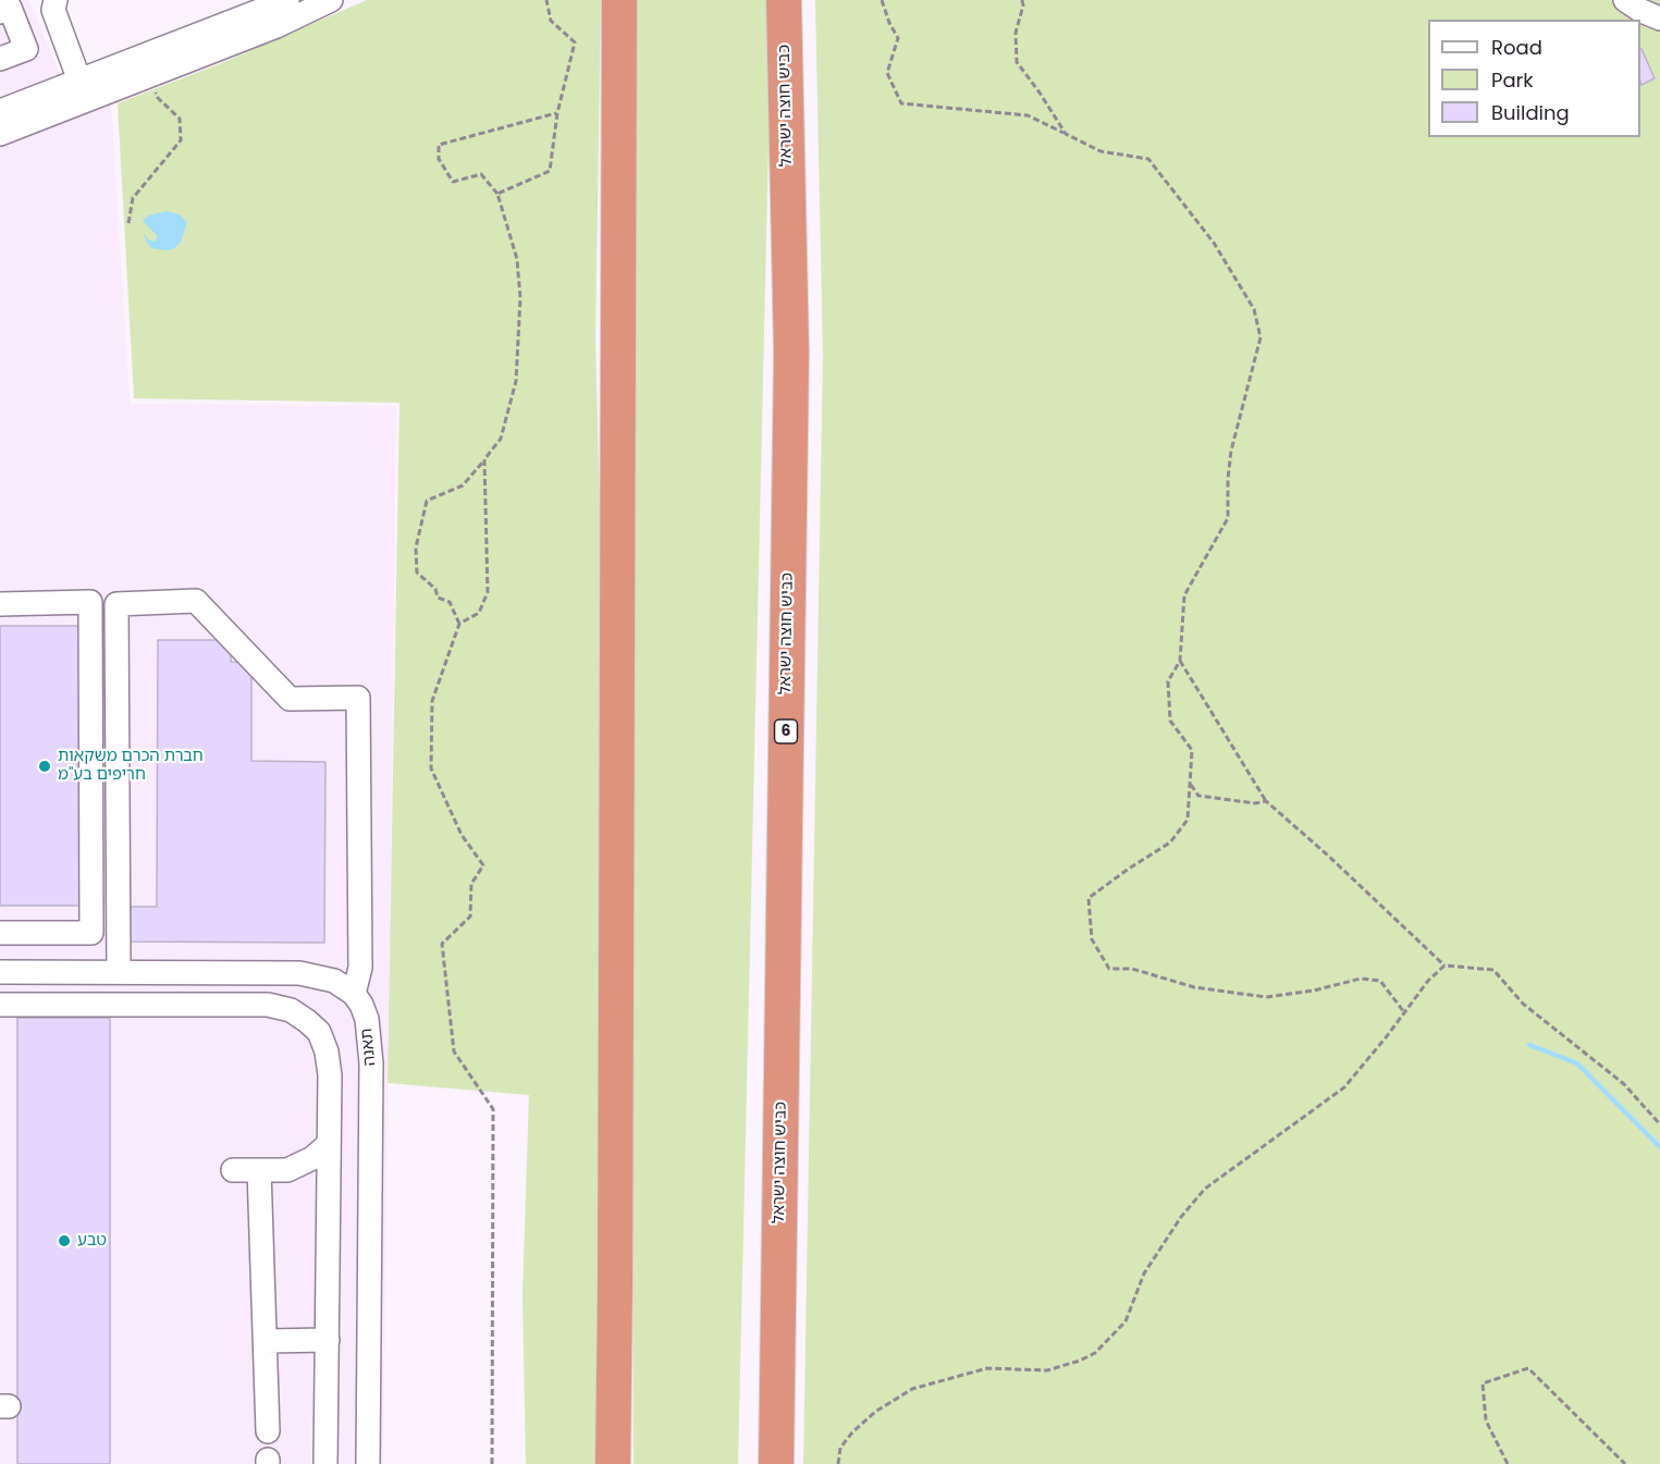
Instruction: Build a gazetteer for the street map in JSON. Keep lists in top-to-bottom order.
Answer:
{
  "streets": {
    "highway": ["כביש חוצה ישראל", "6"],
    "street": ["תאנה"]
  },
  "places": ["חברת הכרם משקאות חריפים בע\"מ", "טבע"],
  "legend": ["Road", "Park", "Building"]
}
